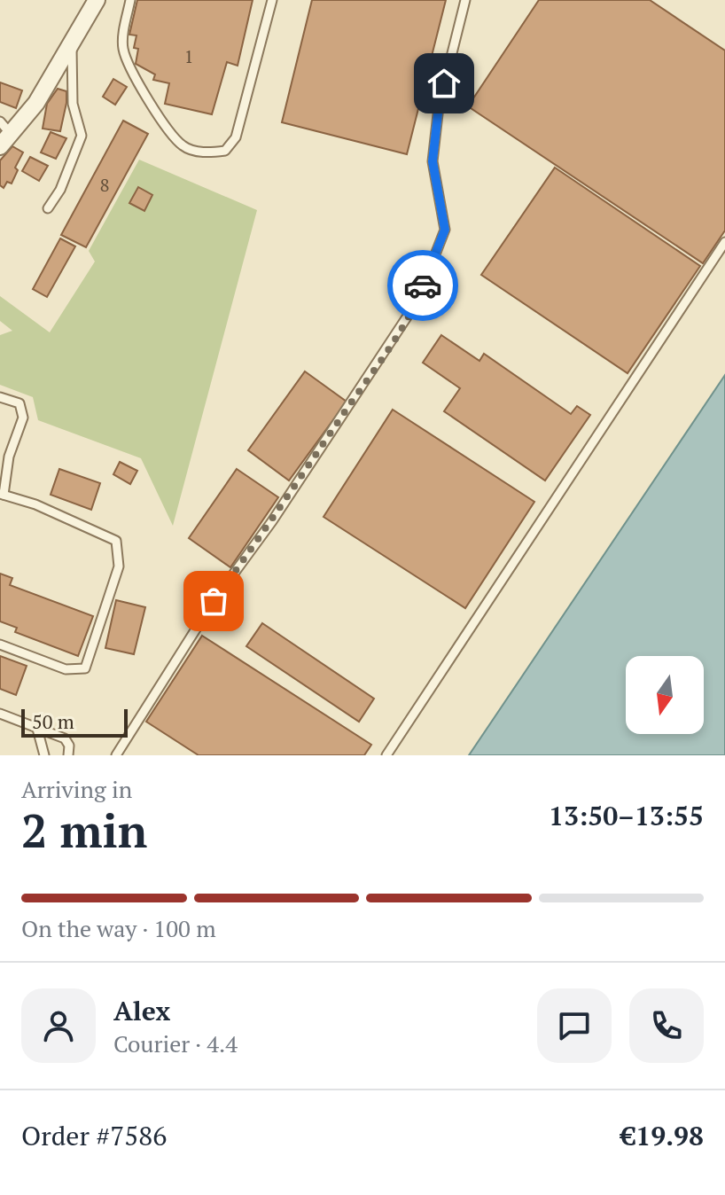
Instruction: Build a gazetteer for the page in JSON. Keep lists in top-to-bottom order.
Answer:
{
  "house_numbers": ["1", "8"],
  "scale_bar": "50 m",
  "north": "bottom",
  "page": {
    "scale": "50 m",
    "heading": ["2 min", "Arriving in", "13:50–13:55"],
    "panel": [
      "Alex",
      "Courier · 4.4",
      "Order #7586",
      "€19.98"
    ],
    "bar": "On the way · 100 m"
  }
}
